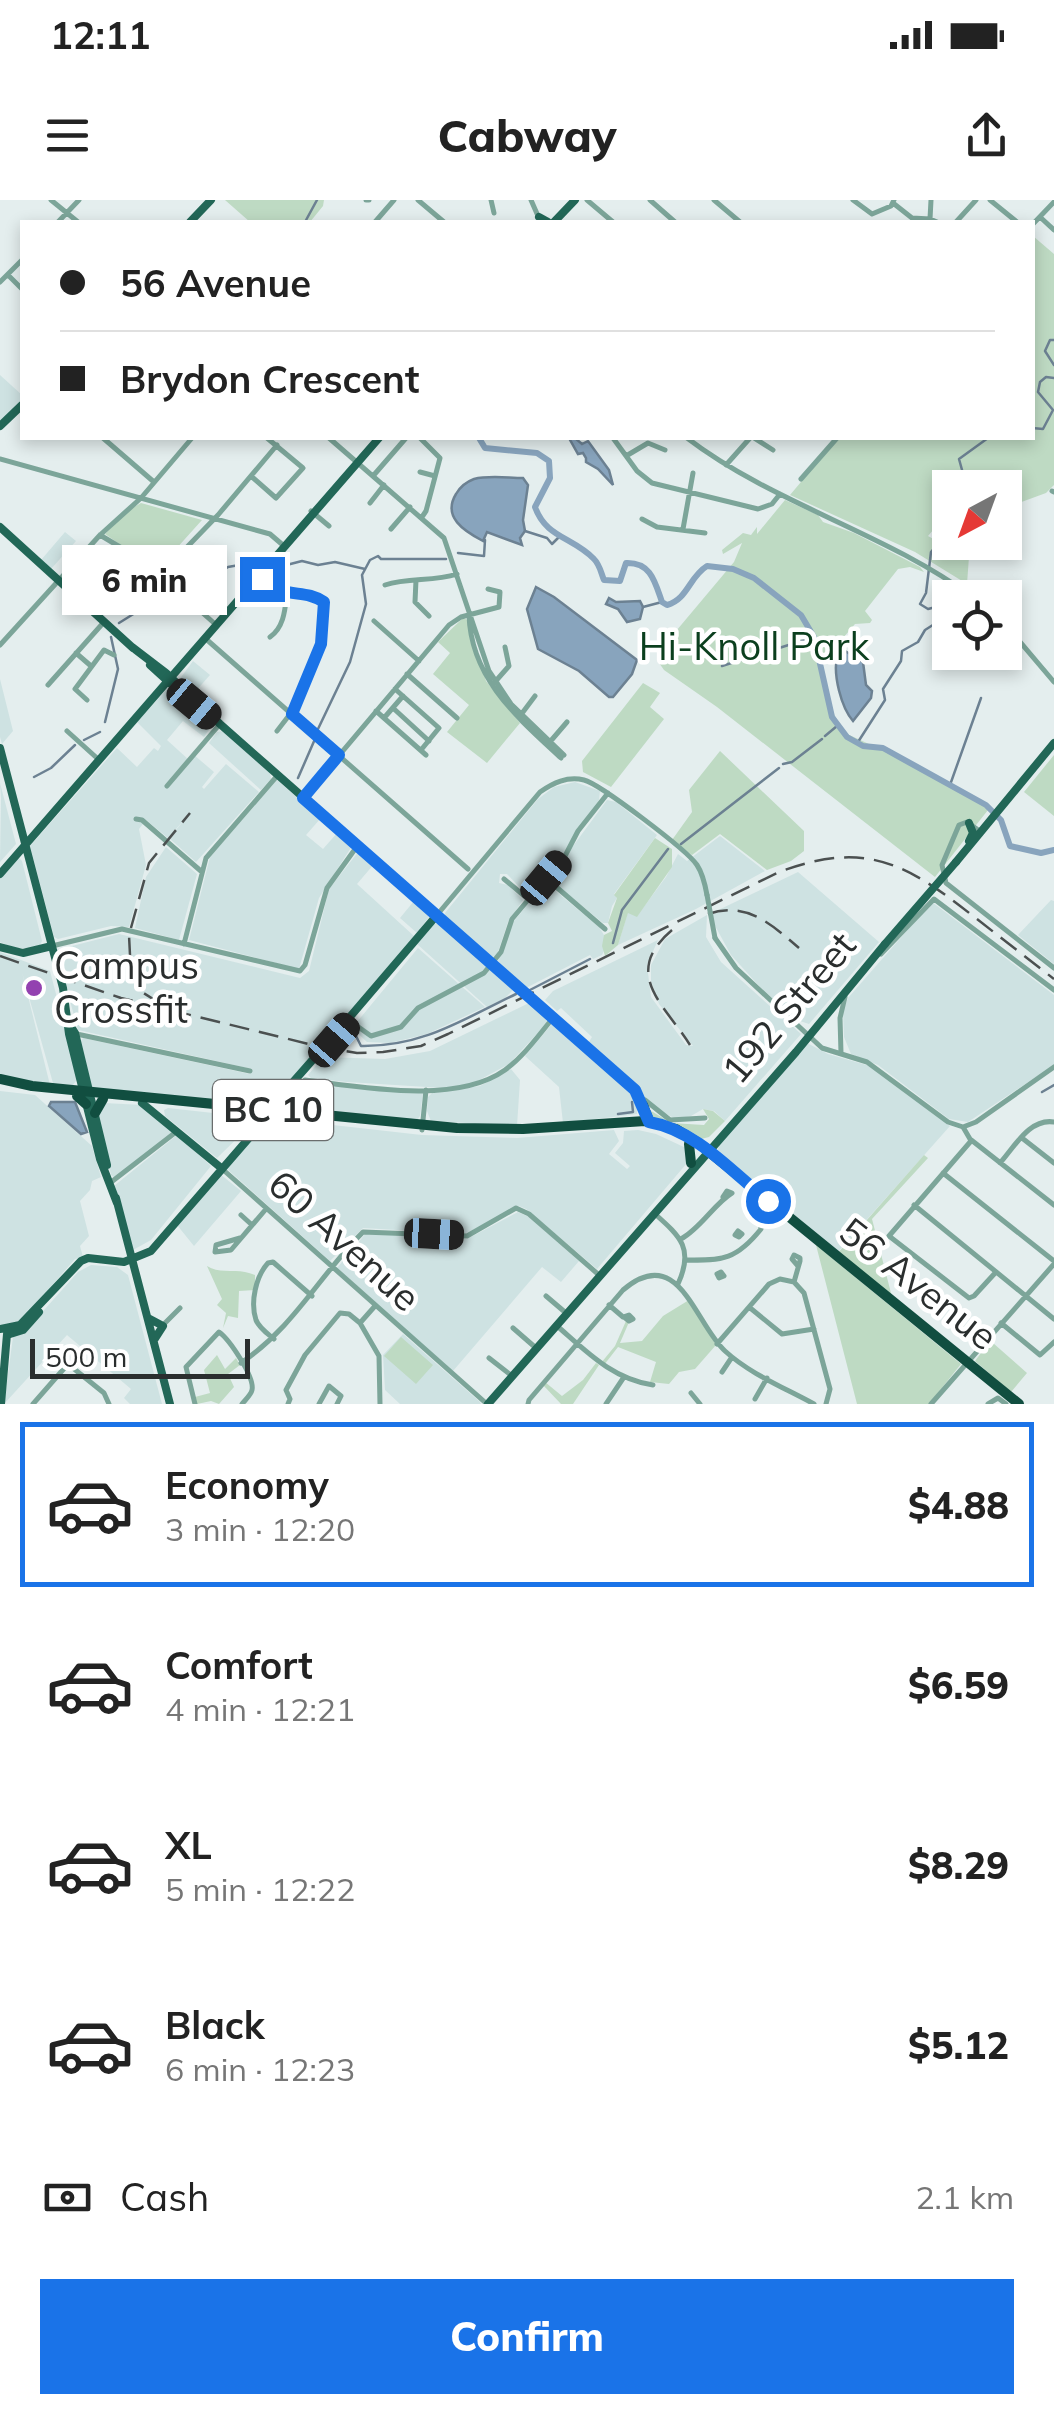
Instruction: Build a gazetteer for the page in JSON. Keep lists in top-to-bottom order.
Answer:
{
  "streets": {
    "highway": ["BC 10", "56 Avenue"],
    "main road": ["192 Street", "60 Avenue"]
  },
  "crossings": [
    ["192 Street", "BC 10"],
    ["192 Street", "60 Avenue"],
    ["192 Street", "56 Avenue"],
    ["BC 10", "60 Avenue"],
    ["BC 10", "56 Avenue"]
  ],
  "parks": ["Hi-Knoll Park"],
  "places": ["Campus Crossfit"],
  "scale_bar": "500 m",
  "north": "bottom left",
  "page": {
    "status": "12:11",
    "header": "Cabway",
    "banner": ["56 Avenue", "Brydon Crescent"],
    "bubble": "6 min",
    "scale": "500 m",
    "list": [
      {
        "name": "Economy",
        "note": "3 min · 12:20",
        "value": "$4.88"
      },
      {
        "name": "Comfort",
        "note": "4 min · 12:21",
        "value": "$6.59"
      },
      {
        "name": "XL",
        "note": "5 min · 12:22",
        "value": "$8.29"
      },
      {
        "name": "Black",
        "note": "6 min · 12:23",
        "value": "$5.12"
      }
    ],
    "pay": ["Cash", "2.1 km"],
    "buttons": "Confirm"
  }
}
